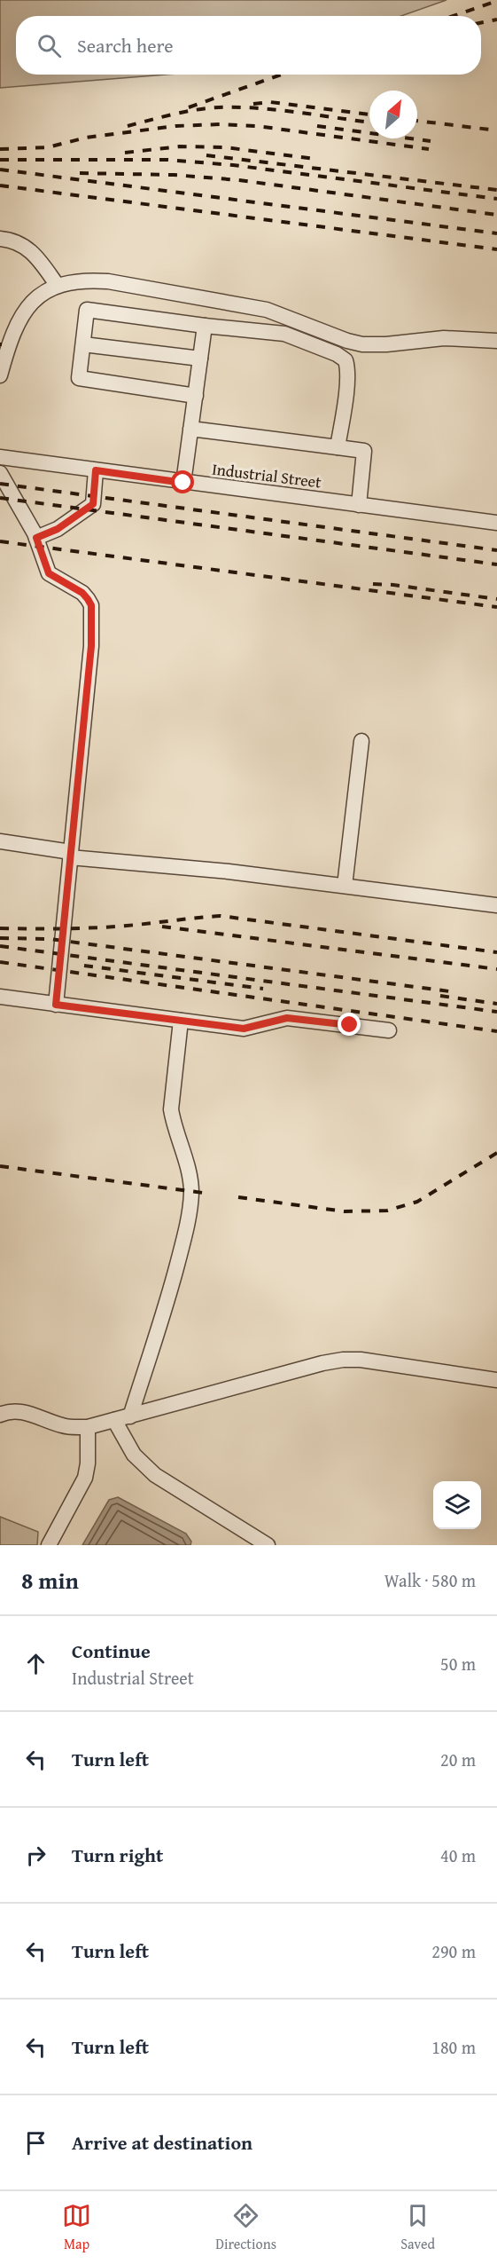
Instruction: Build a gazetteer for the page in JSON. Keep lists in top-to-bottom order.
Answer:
{
  "streets": {
    "street": ["Industrial Street"]
  },
  "north": "top right",
  "page": {
    "search": "Search here",
    "heading": ["8 min", "Walk · 580 m"],
    "list": [
      ["Continue", "Industrial Street", "50 m"],
      ["Turn left", "20 m"],
      ["Turn right", "40 m"],
      ["Turn left", "290 m"],
      ["Turn left", "180 m"],
      "Arrive at destination"
    ],
    "nav": ["Map", "Directions", "Saved"]
  }
}
